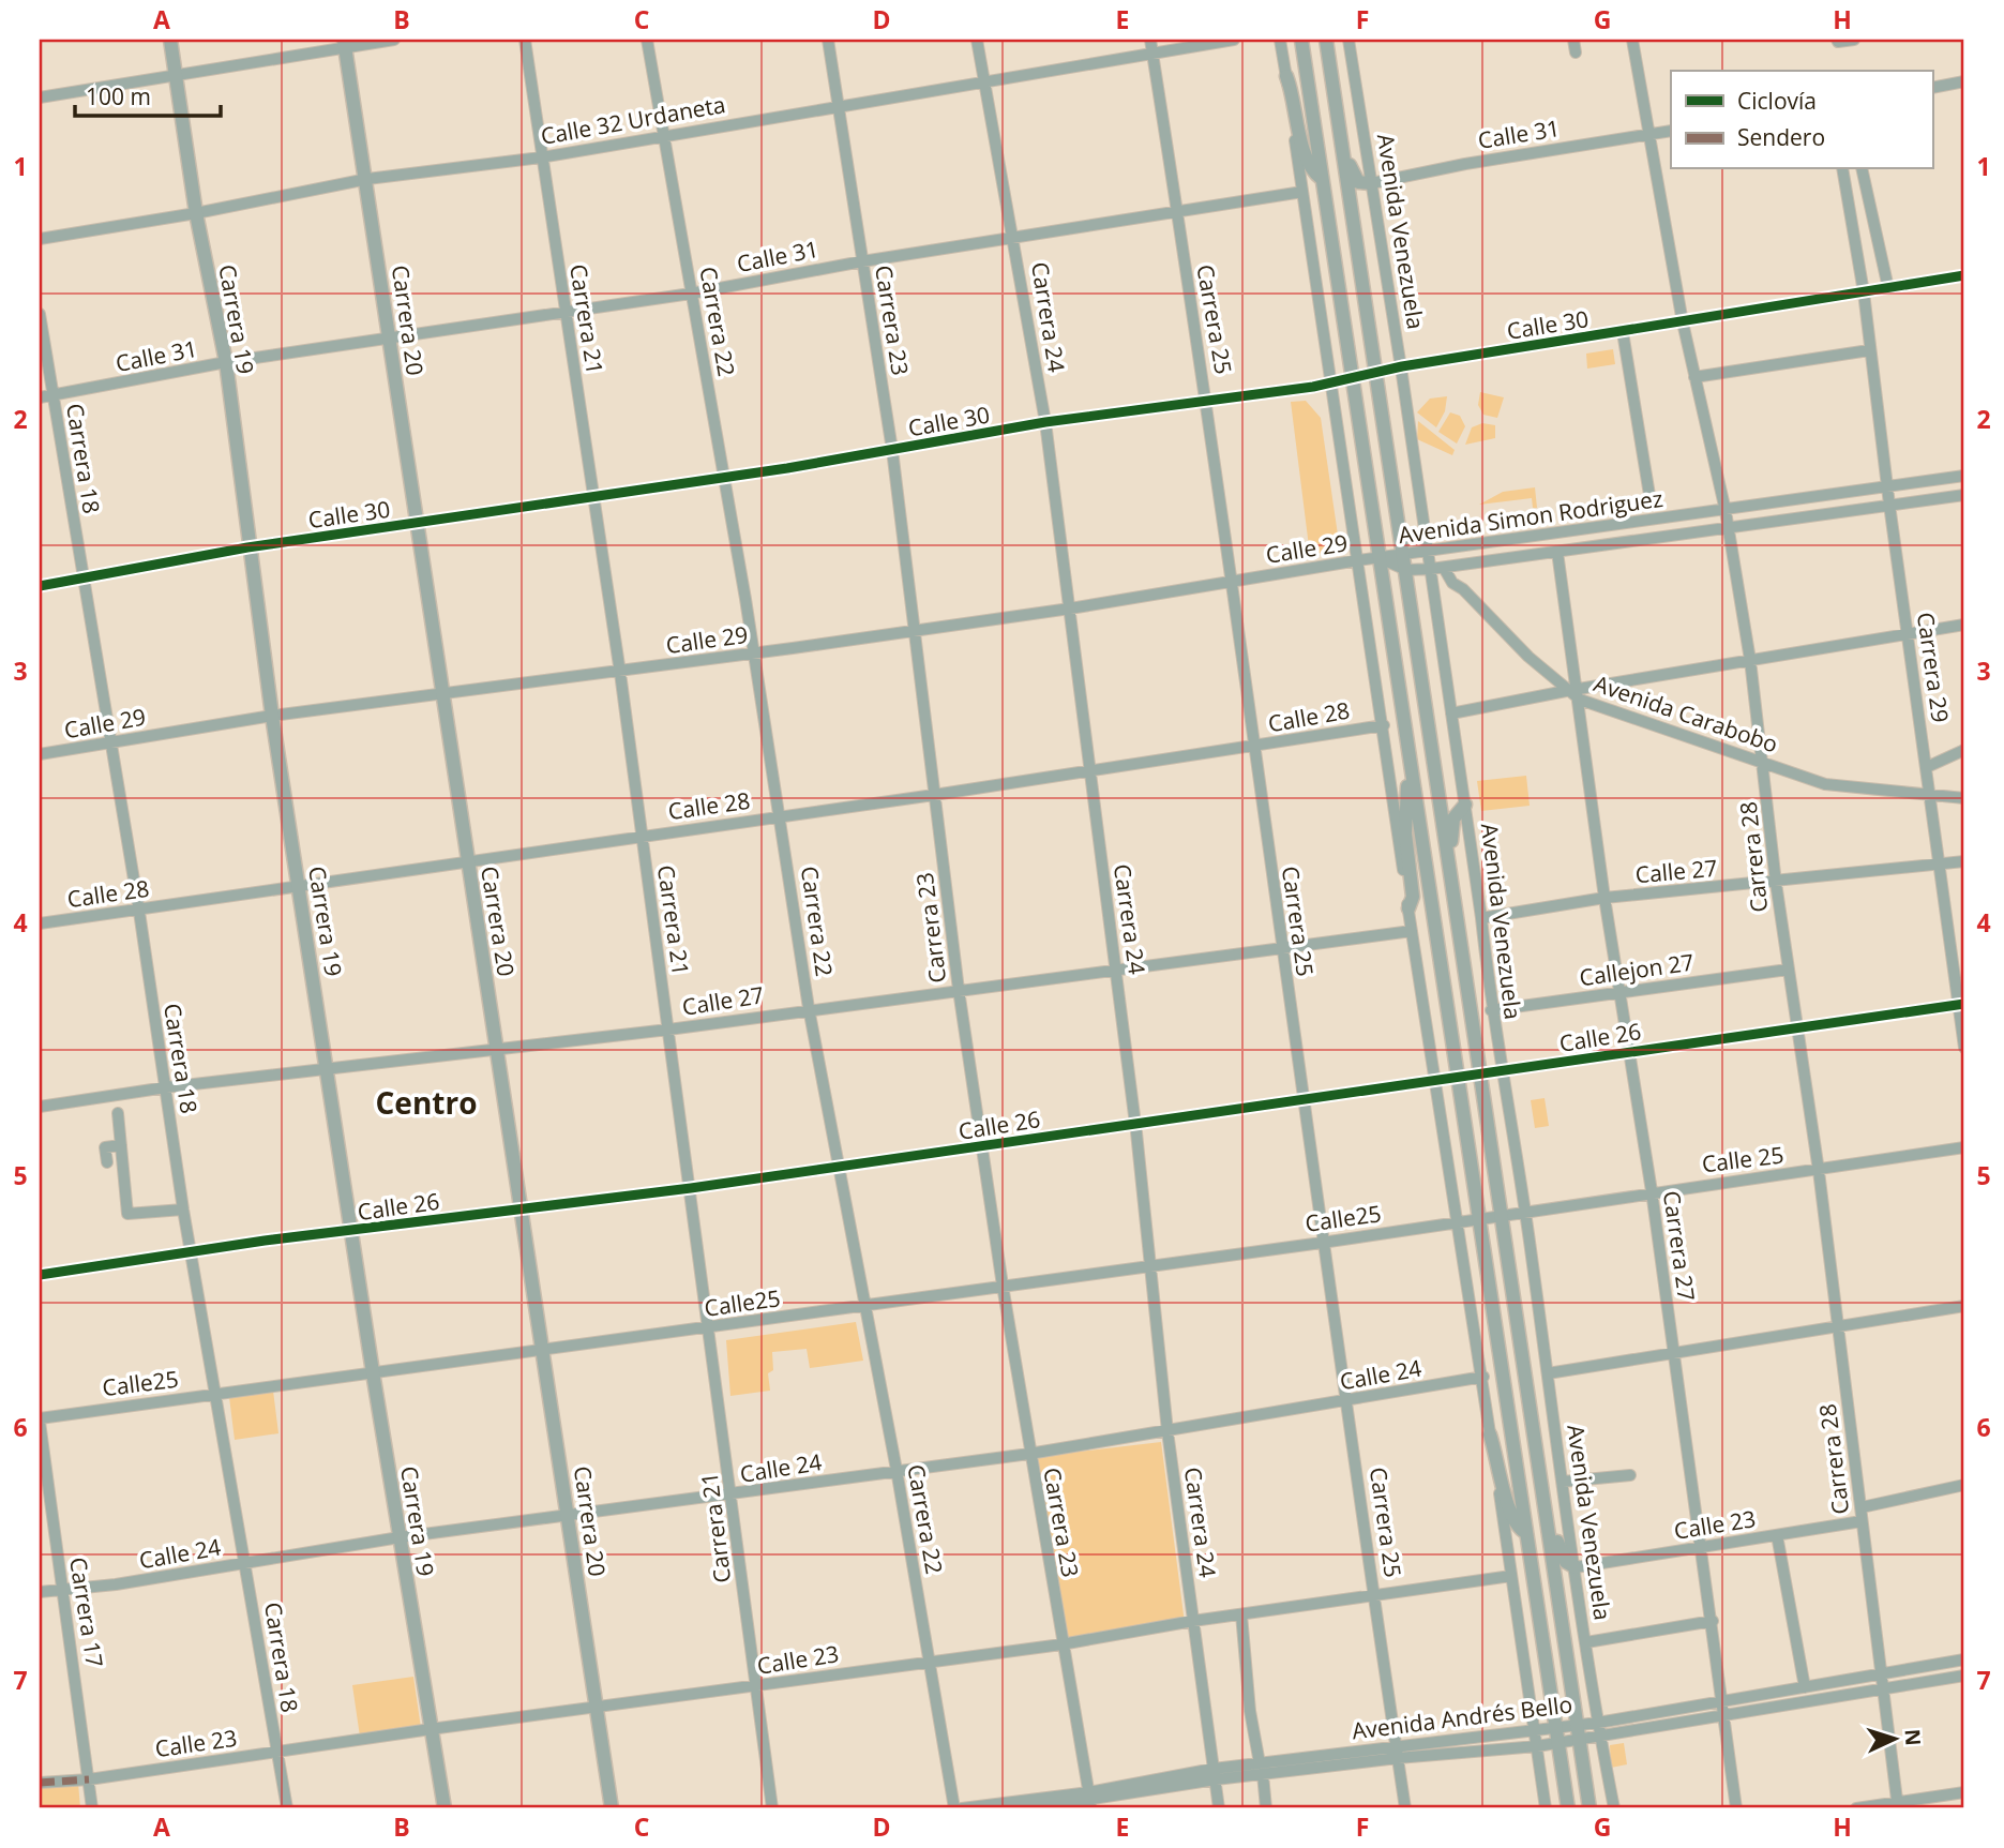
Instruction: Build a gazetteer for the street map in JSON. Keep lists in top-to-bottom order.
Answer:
{
  "streets": {
    "street": [
      "Calle 32 Urdaneta",
      "Calle 31",
      "Avenida Venezuela",
      "Carrera 24",
      "Carrera 19",
      "Carrera 21",
      "Carrera 25",
      "Carrera 20",
      "Carrera 23",
      "Carrera 22",
      "Calle 30",
      "Carrera 18",
      "Avenida Simon Rodriguez",
      "Calle 29",
      "Carrera 29",
      "Avenida Carabobo",
      "Calle 28",
      "Carrera 28",
      "Calle 27",
      "Callejon 27",
      "Calle 26",
      "Calle 25",
      "Calle25",
      "Carrera 27",
      "Calle 24",
      "Calle 23",
      "Carrera 17",
      "Avenida Andrés Bello"
    ]
  },
  "crossings": [
    ["Calle 32 Urdaneta", "Carrera 24"],
    ["Calle 32 Urdaneta", "Carrera 19"],
    ["Calle 32 Urdaneta", "Carrera 21"],
    ["Calle 32 Urdaneta", "Carrera 25"],
    ["Calle 32 Urdaneta", "Carrera 20"],
    ["Calle 32 Urdaneta", "Carrera 23"],
    ["Calle 32 Urdaneta", "Carrera 22"],
    ["Calle 31", "Avenida Venezuela"],
    ["Calle 31", "Carrera 24"],
    ["Calle 31", "Carrera 19"],
    ["Calle 31", "Carrera 21"],
    ["Calle 31", "Carrera 25"],
    ["Calle 31", "Carrera 20"],
    ["Calle 31", "Carrera 23"],
    ["Calle 31", "Carrera 22"],
    ["Calle 31", "Carrera 18"],
    ["Calle 31", "Carrera 28"],
    ["Avenida Venezuela", "Calle 30"],
    ["Avenida Venezuela", "Avenida Simon Rodriguez"],
    ["Avenida Venezuela", "Calle 27"],
    ["Avenida Venezuela", "Callejon 27"],
    ["Avenida Venezuela", "Calle 26"],
    ["Avenida Venezuela", "Calle 25"],
    ["Avenida Venezuela", "Calle 23"],
    ["Avenida Venezuela", "Avenida Andrés Bello"],
    ["Carrera 24", "Calle 30"],
    ["Carrera 24", "Calle 29"],
    ["Carrera 24", "Calle 28"],
    ["Carrera 24", "Calle 27"],
    ["Carrera 24", "Calle 26"],
    ["Carrera 24", "Calle25"],
    ["Carrera 24", "Calle 24"],
    ["Carrera 24", "Calle 23"],
    ["Carrera 24", "Avenida Andrés Bello"],
    ["Carrera 19", "Calle 30"],
    ["Carrera 19", "Calle 29"],
    ["Carrera 19", "Calle 28"],
    ["Carrera 19", "Calle 27"],
    ["Carrera 19", "Calle 26"],
    ["Carrera 19", "Calle25"],
    ["Carrera 19", "Calle 24"],
    ["Carrera 19", "Calle 23"],
    ["Carrera 21", "Calle 30"],
    ["Carrera 21", "Calle 29"],
    ["Carrera 21", "Calle 28"],
    ["Carrera 21", "Calle 27"],
    ["Carrera 21", "Calle 26"],
    ["Carrera 21", "Calle25"],
    ["Carrera 21", "Calle 24"],
    ["Carrera 21", "Calle 23"],
    ["Carrera 25", "Calle 30"],
    ["Carrera 25", "Calle 29"],
    ["Carrera 25", "Calle 28"],
    ["Carrera 25", "Calle 27"],
    ["Carrera 25", "Calle 26"],
    ["Carrera 25", "Calle25"],
    ["Carrera 25", "Calle 24"],
    ["Carrera 25", "Calle 23"],
    ["Carrera 25", "Avenida Andrés Bello"],
    ["Carrera 20", "Calle 30"],
    ["Carrera 20", "Calle 29"],
    ["Carrera 20", "Calle 28"],
    ["Carrera 20", "Calle 27"],
    ["Carrera 20", "Calle 26"],
    ["Carrera 20", "Calle25"],
    ["Carrera 20", "Calle 24"],
    ["Carrera 20", "Calle 23"],
    ["Carrera 23", "Calle 30"],
    ["Carrera 23", "Calle 29"],
    ["Carrera 23", "Calle 28"],
    ["Carrera 23", "Calle 27"],
    ["Carrera 23", "Calle 26"],
    ["Carrera 23", "Calle25"],
    ["Carrera 23", "Calle 24"],
    ["Carrera 23", "Calle 23"],
    ["Carrera 23", "Avenida Andrés Bello"],
    ["Carrera 22", "Calle 30"],
    ["Carrera 22", "Calle 29"],
    ["Carrera 22", "Calle 28"],
    ["Carrera 22", "Calle 27"],
    ["Carrera 22", "Calle 26"],
    ["Carrera 22", "Calle25"],
    ["Carrera 22", "Calle 24"],
    ["Carrera 22", "Calle 23"],
    ["Calle 30", "Carrera 18"],
    ["Calle 30", "Carrera 29"],
    ["Calle 30", "Carrera 28"],
    ["Carrera 18", "Calle 29"],
    ["Carrera 18", "Calle 28"],
    ["Carrera 18", "Calle 27"],
    ["Carrera 18", "Calle 26"],
    ["Carrera 18", "Calle25"],
    ["Carrera 18", "Calle 24"],
    ["Carrera 18", "Calle 23"],
    ["Avenida Simon Rodriguez", "Calle 29"],
    ["Avenida Simon Rodriguez", "Carrera 29"],
    ["Avenida Simon Rodriguez", "Avenida Carabobo"],
    ["Avenida Simon Rodriguez", "Carrera 28"],
    ["Avenida Simon Rodriguez", "Carrera 27"],
    ["Carrera 29", "Avenida Carabobo"],
    ["Carrera 29", "Calle 27"],
    ["Carrera 29", "Calle 26"],
    ["Avenida Carabobo", "Carrera 28"],
    ["Avenida Carabobo", "Carrera 27"],
    ["Carrera 28", "Calle 27"],
    ["Carrera 28", "Callejon 27"],
    ["Carrera 28", "Calle 26"],
    ["Carrera 28", "Calle 25"],
    ["Carrera 28", "Calle 23"],
    ["Carrera 28", "Avenida Andrés Bello"],
    ["Calle 27", "Carrera 27"],
    ["Callejon 27", "Carrera 27"],
    ["Calle 26", "Carrera 27"],
    ["Calle 25", "Calle25"],
    ["Calle 25", "Carrera 27"],
    ["Calle25", "Carrera 17"],
    ["Carrera 27", "Calle 23"],
    ["Carrera 27", "Avenida Andrés Bello"],
    ["Calle 24", "Carrera 17"],
    ["Calle 23", "Carrera 17"]
  ],
  "districts": ["Centro"],
  "legend": ["Ciclovía", "Sendero"],
  "scale_bar": "100 m",
  "north": "right",
  "grid": {
    "columns": [
      "A",
      "B",
      "C",
      "D",
      "E",
      "F",
      "G",
      "H"
    ],
    "rows": [
      "1",
      "2",
      "3",
      "4",
      "5",
      "6",
      "7"
    ]
  }
}
